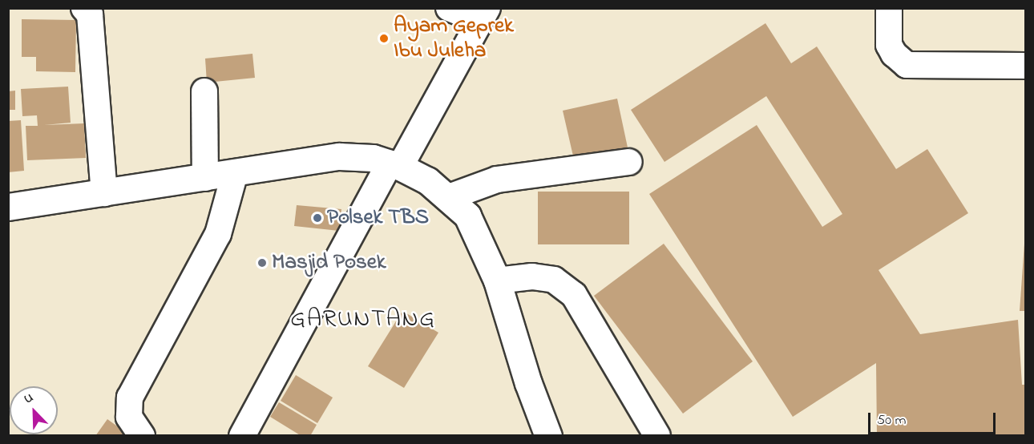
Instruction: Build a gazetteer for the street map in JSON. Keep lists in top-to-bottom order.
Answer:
{
  "districts": ["GARUNTANG"],
  "places": ["Ayam Geprek Ibu Juleha", "Polsek TBS", "Masjid Posek"],
  "scale_bar": "50 m",
  "north": "top left"
}
